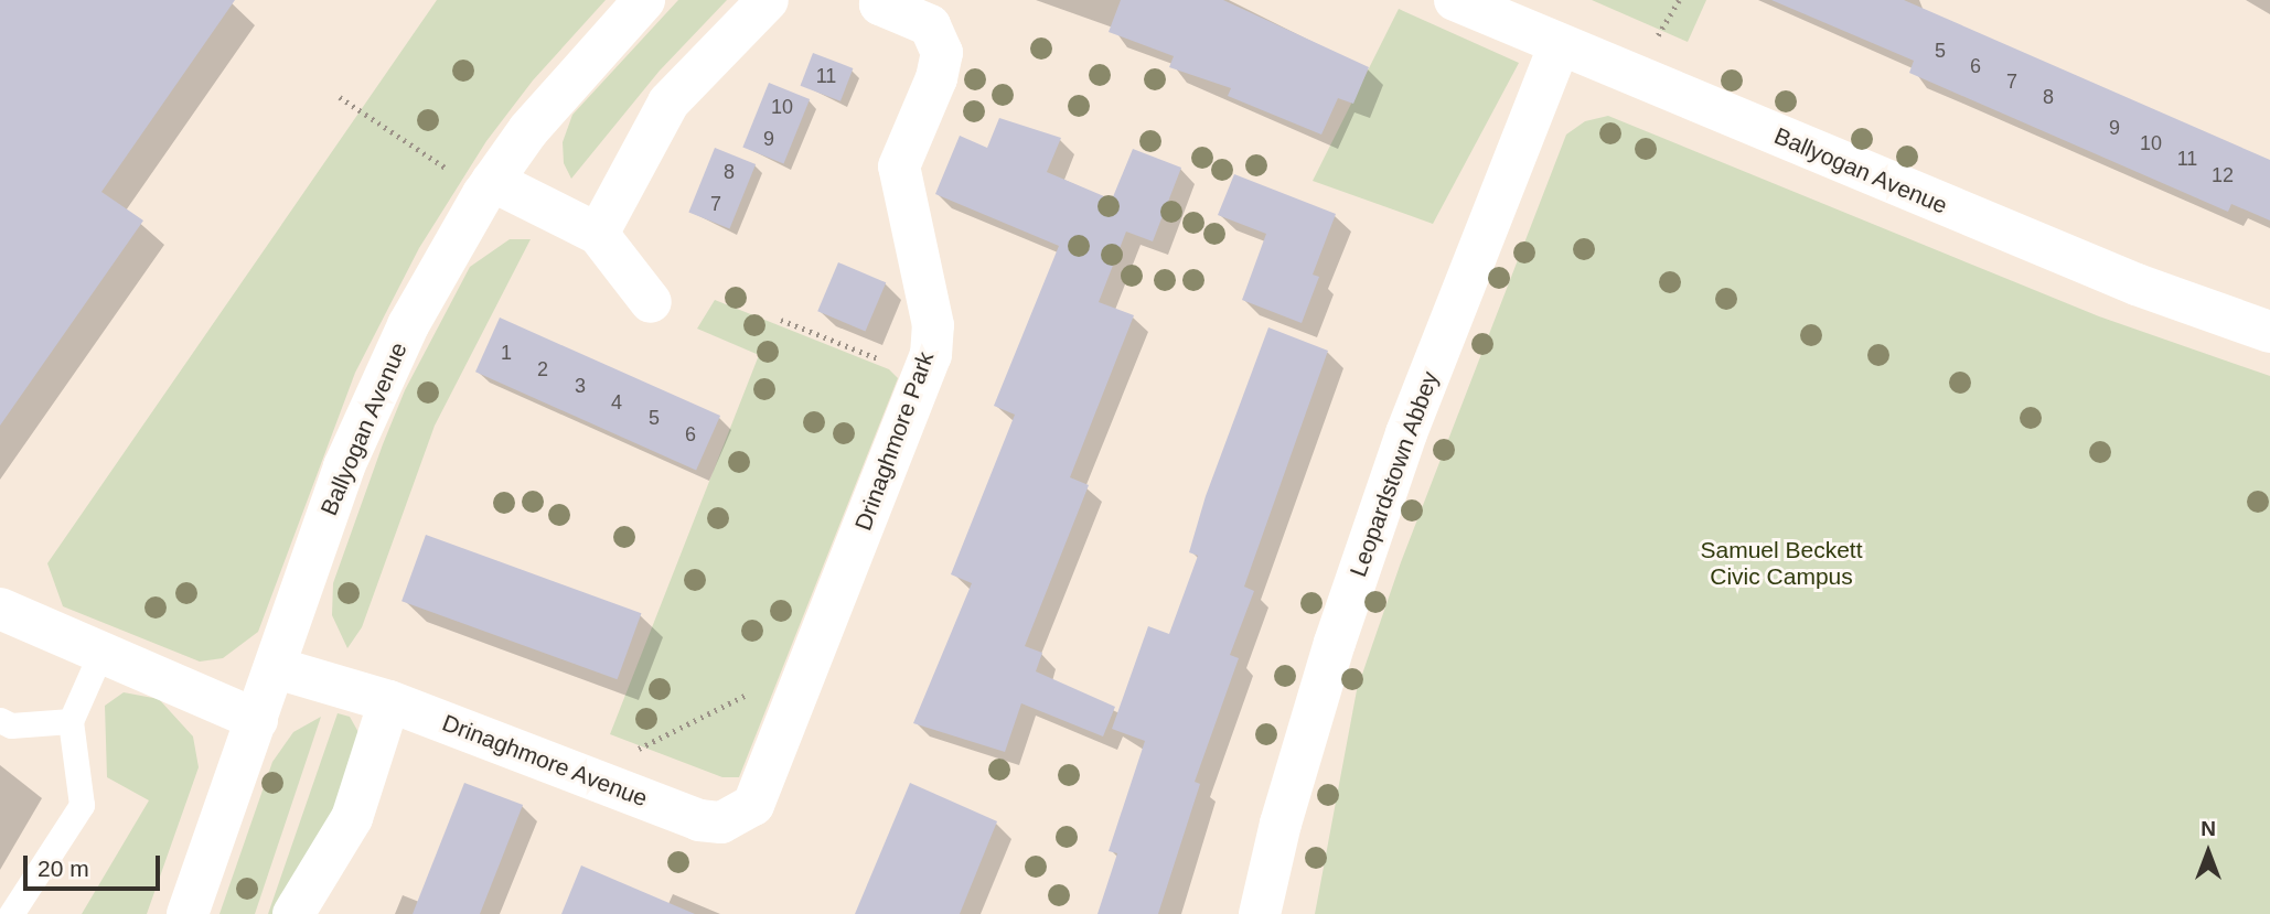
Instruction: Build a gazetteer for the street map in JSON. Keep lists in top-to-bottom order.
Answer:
{
  "streets": {
    "street": [
      "Ballyogan Avenue",
      "Drinaghmore Park",
      "Leopardstown Abbey",
      "Drinaghmore Avenue"
    ]
  },
  "crossings": [
    ["Ballyogan Avenue", "Leopardstown Abbey"],
    ["Ballyogan Avenue", "Drinaghmore Avenue"],
    ["Drinaghmore Park", "Drinaghmore Avenue"]
  ],
  "parks": ["Samuel Beckett Civic Campus"],
  "house_numbers": [
    "5",
    "6",
    "11",
    "7",
    "8",
    "10",
    "9",
    "9",
    "10",
    "11",
    "8",
    "12",
    "7",
    "1",
    "2",
    "3",
    "4",
    "5",
    "6"
  ],
  "scale_bar": "20 m",
  "north": "top"
}
